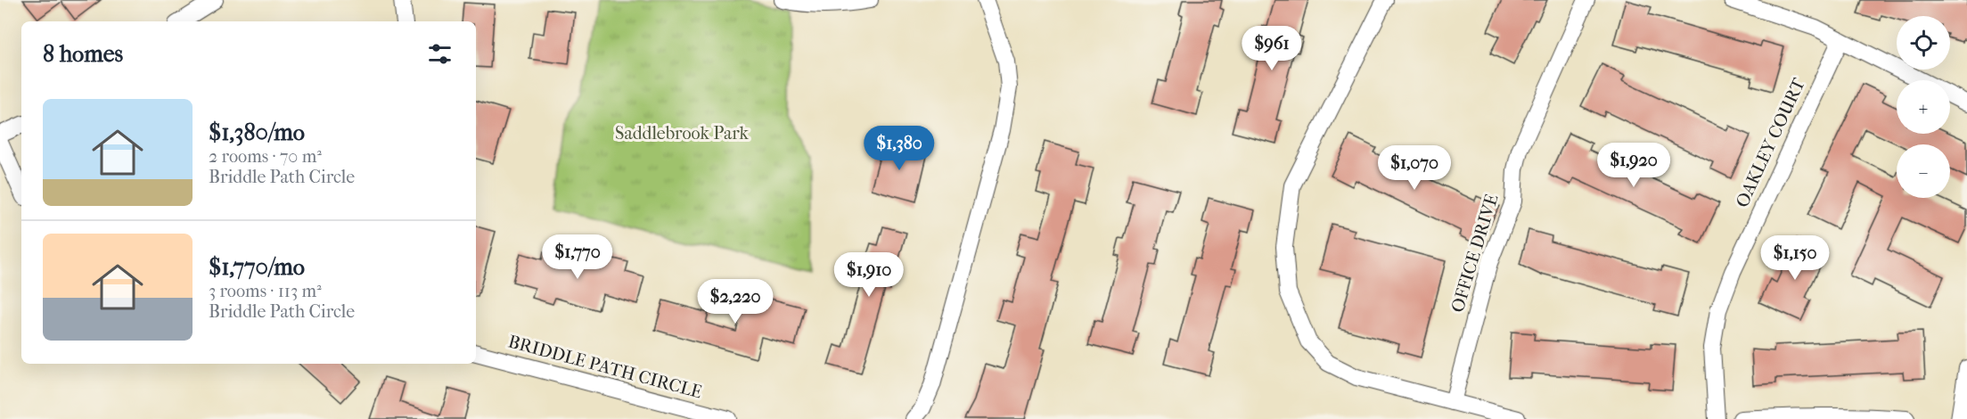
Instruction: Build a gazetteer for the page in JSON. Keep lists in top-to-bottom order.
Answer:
{
  "streets": {
    "street": ["OAKLEY COURT", "OFFICE DRIVE", "BRIDDLE PATH CIRCLE"]
  },
  "parks": ["Saddlebrook Park"],
  "page": {
    "map_buttons": ["+", "−"],
    "heading": "8 homes",
    "price": [
      "$961",
      "$1,380",
      "$1,920",
      "$1,070",
      "$1,770",
      "$1,150",
      "$1,910",
      "$2,220"
    ],
    "list": [
      {
        "name": "$1,380/mo",
        "note": "2 rooms · 70 m² · Briddle Path Circle"
      },
      {
        "name": "$1,770/mo",
        "note": "3 rooms · 113 m² · Briddle Path Circle"
      }
    ]
  }
}
